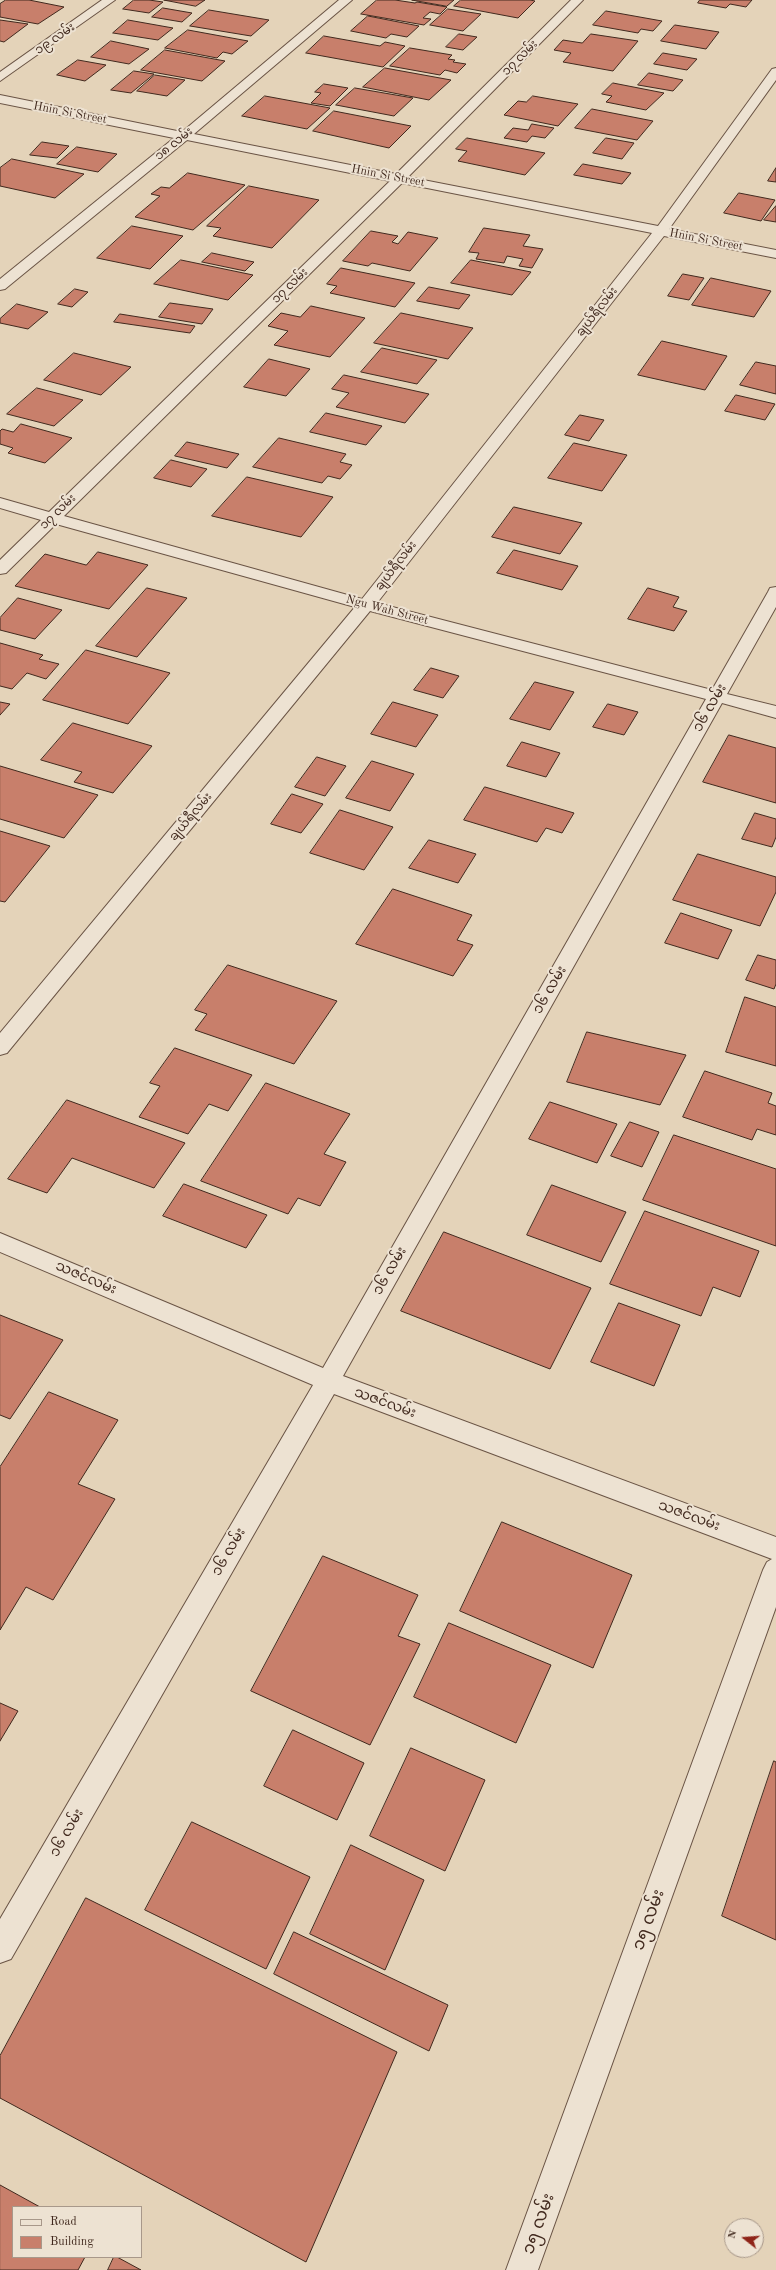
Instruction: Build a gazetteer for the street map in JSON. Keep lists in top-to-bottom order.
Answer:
{
  "streets": {
    "street": [
      "၁၉ လမ်း",
      "၁၇ လမ်း",
      "Hnin Si Street",
      "၁၈ လမ်း",
      "ချယ်ရီလမ်း",
      "Ngu Wah Street",
      "၁၆ လမ်း",
      "သဇင်လမ်း",
      "၁၅ လမ်း"
    ]
  },
  "crossings": [
    ["၁၇ လမ်း", "Hnin Si Street"],
    ["၁၇ လမ်း", "Ngu Wah Street"],
    ["Hnin Si Street", "၁၈ လမ်း"],
    ["Hnin Si Street", "ချယ်ရီလမ်း"],
    ["ချယ်ရီလမ်း", "Ngu Wah Street"],
    ["Ngu Wah Street", "၁၆ လမ်း"],
    ["၁၆ လမ်း", "သဇင်လမ်း"]
  ],
  "legend": ["Road", "Building"],
  "north": "left"
}
